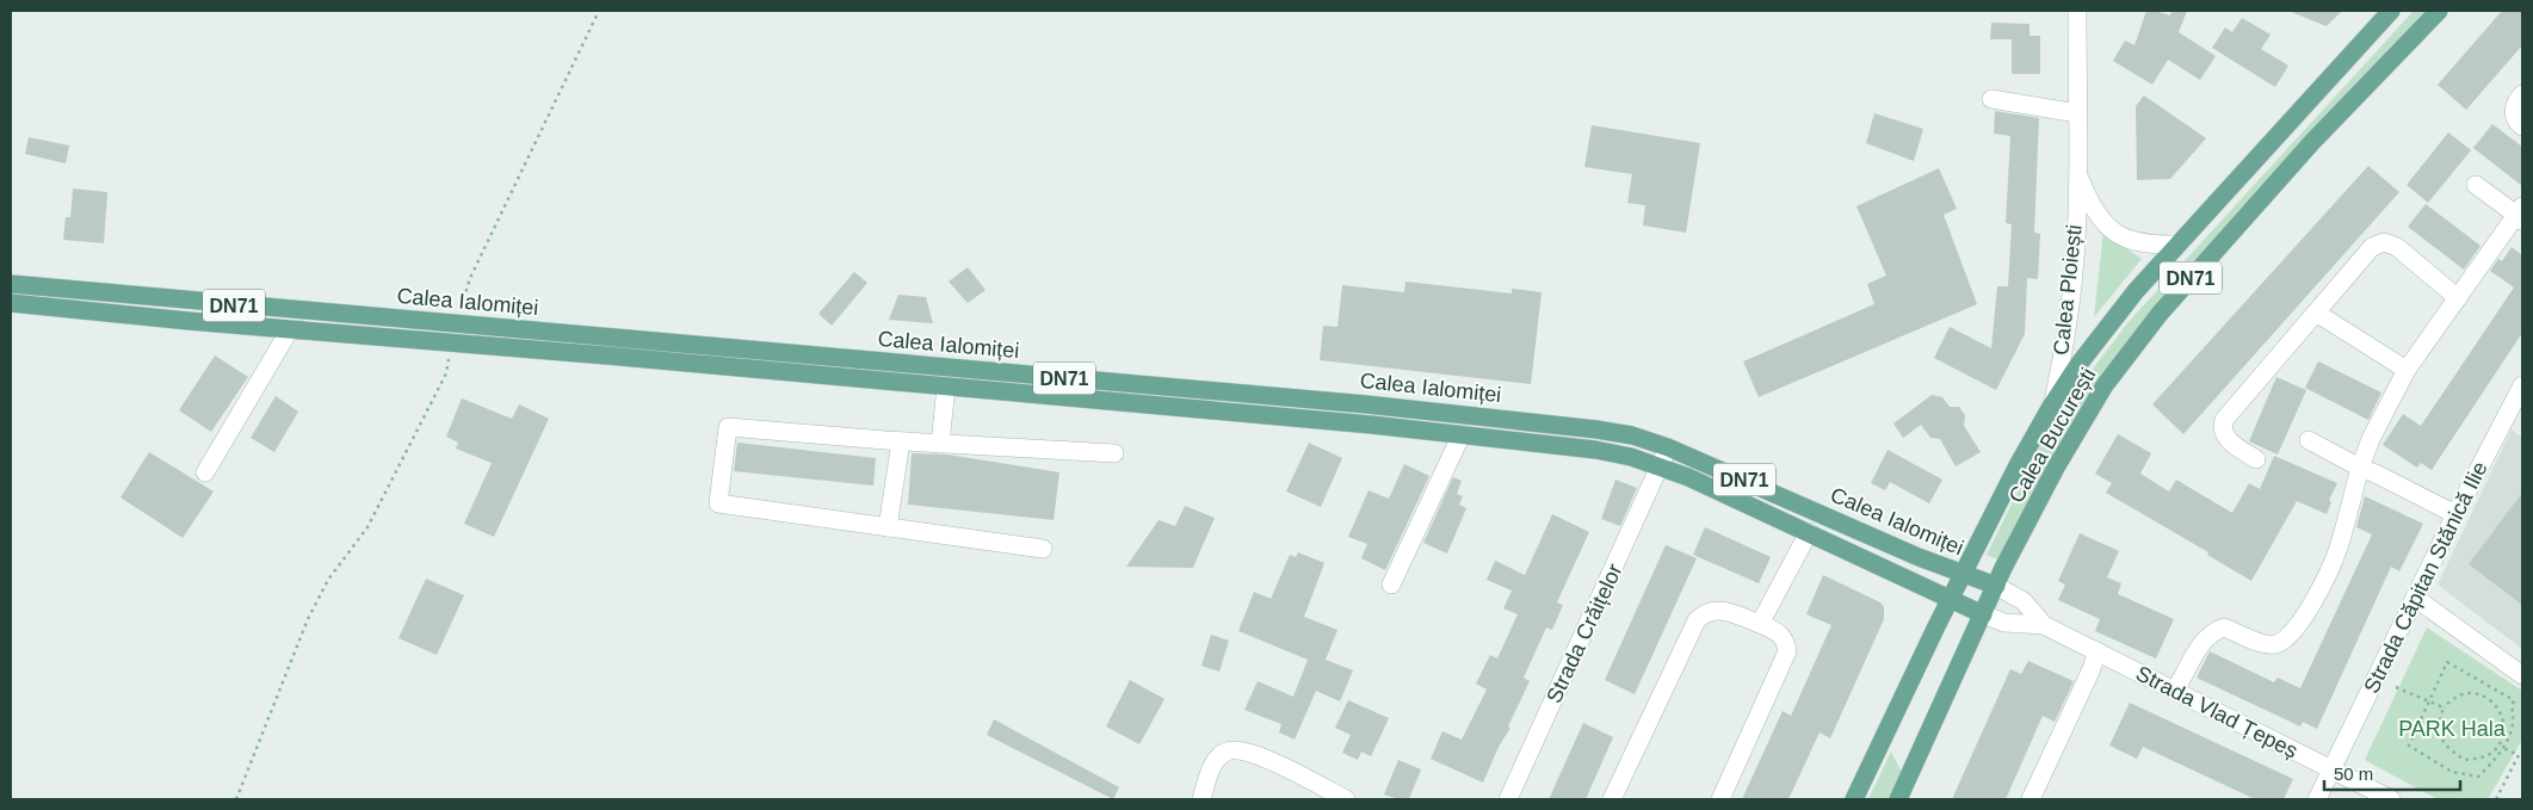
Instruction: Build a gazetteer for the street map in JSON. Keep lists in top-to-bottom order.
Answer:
{
  "streets": {
    "main road": ["DN71", "Calea Ialomiței", "Calea București"],
    "street": [
      "Calea Ploiești",
      "Strada Căpitan Stănică Ilie",
      "Strada Crăițelor",
      "Strada Vlad Țepeș"
    ]
  },
  "crossings": [
    ["Calea Ploiești", "Calea București"],
    ["Calea Ialomiței", "Calea București"],
    ["Calea Ialomiței", "Strada Crăițelor"],
    ["Calea Ialomiței", "Strada Vlad Țepeș"],
    ["Calea București", "Strada Vlad Țepeș"],
    ["Strada Căpitan Stănică Ilie", "Strada Vlad Țepeș"]
  ],
  "parks": ["PARK Hala"],
  "scale_bar": "50 m"
}
